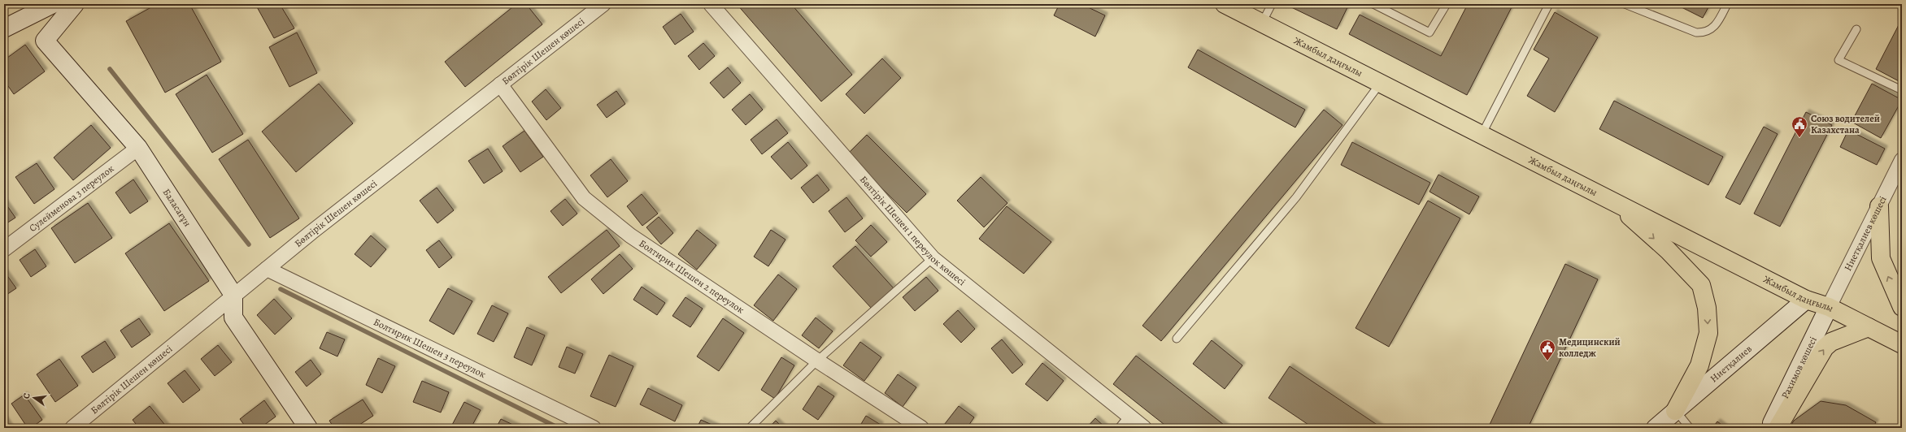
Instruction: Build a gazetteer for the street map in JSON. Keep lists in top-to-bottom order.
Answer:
{
  "streets": {
    "main road": ["Жамбыл даңғылы"],
    "street": [
      "Бөлтірік Шешен көшесі",
      "Сулейменова 3 переулок",
      "Баласағұн",
      "Бөлтірік Шешен 1 переулок көшесі",
      "Ниетқалиев көшесі",
      "Болтирик Шешен 2 переулок",
      "Болтирик Шешен 3 переулок",
      "Ниетқалиев",
      "Рахимов көшесі"
    ]
  },
  "crossings": [
    ["Бөлтірік Шешен көшесі", "Баласағұн"],
    ["Бөлтірік Шешен көшесі", "Болтирик Шешен 2 переулок"],
    ["Бөлтірік Шешен көшесі", "Болтирик Шешен 3 переулок"],
    ["Жамбыл даңғылы", "Ниетқалиев көшесі"],
    ["Жамбыл даңғылы", "Ниетқалиев"],
    ["Жамбыл даңғылы", "Рахимов көшесі"],
    ["Сулейменова 3 переулок", "Баласағұн"],
    ["Ниетқалиев көшесі", "Рахимов көшесі"]
  ],
  "places": {
    "public building": ["Союз водителей Казахстана", "Медицинский колледж"]
  },
  "north": "left"
}
